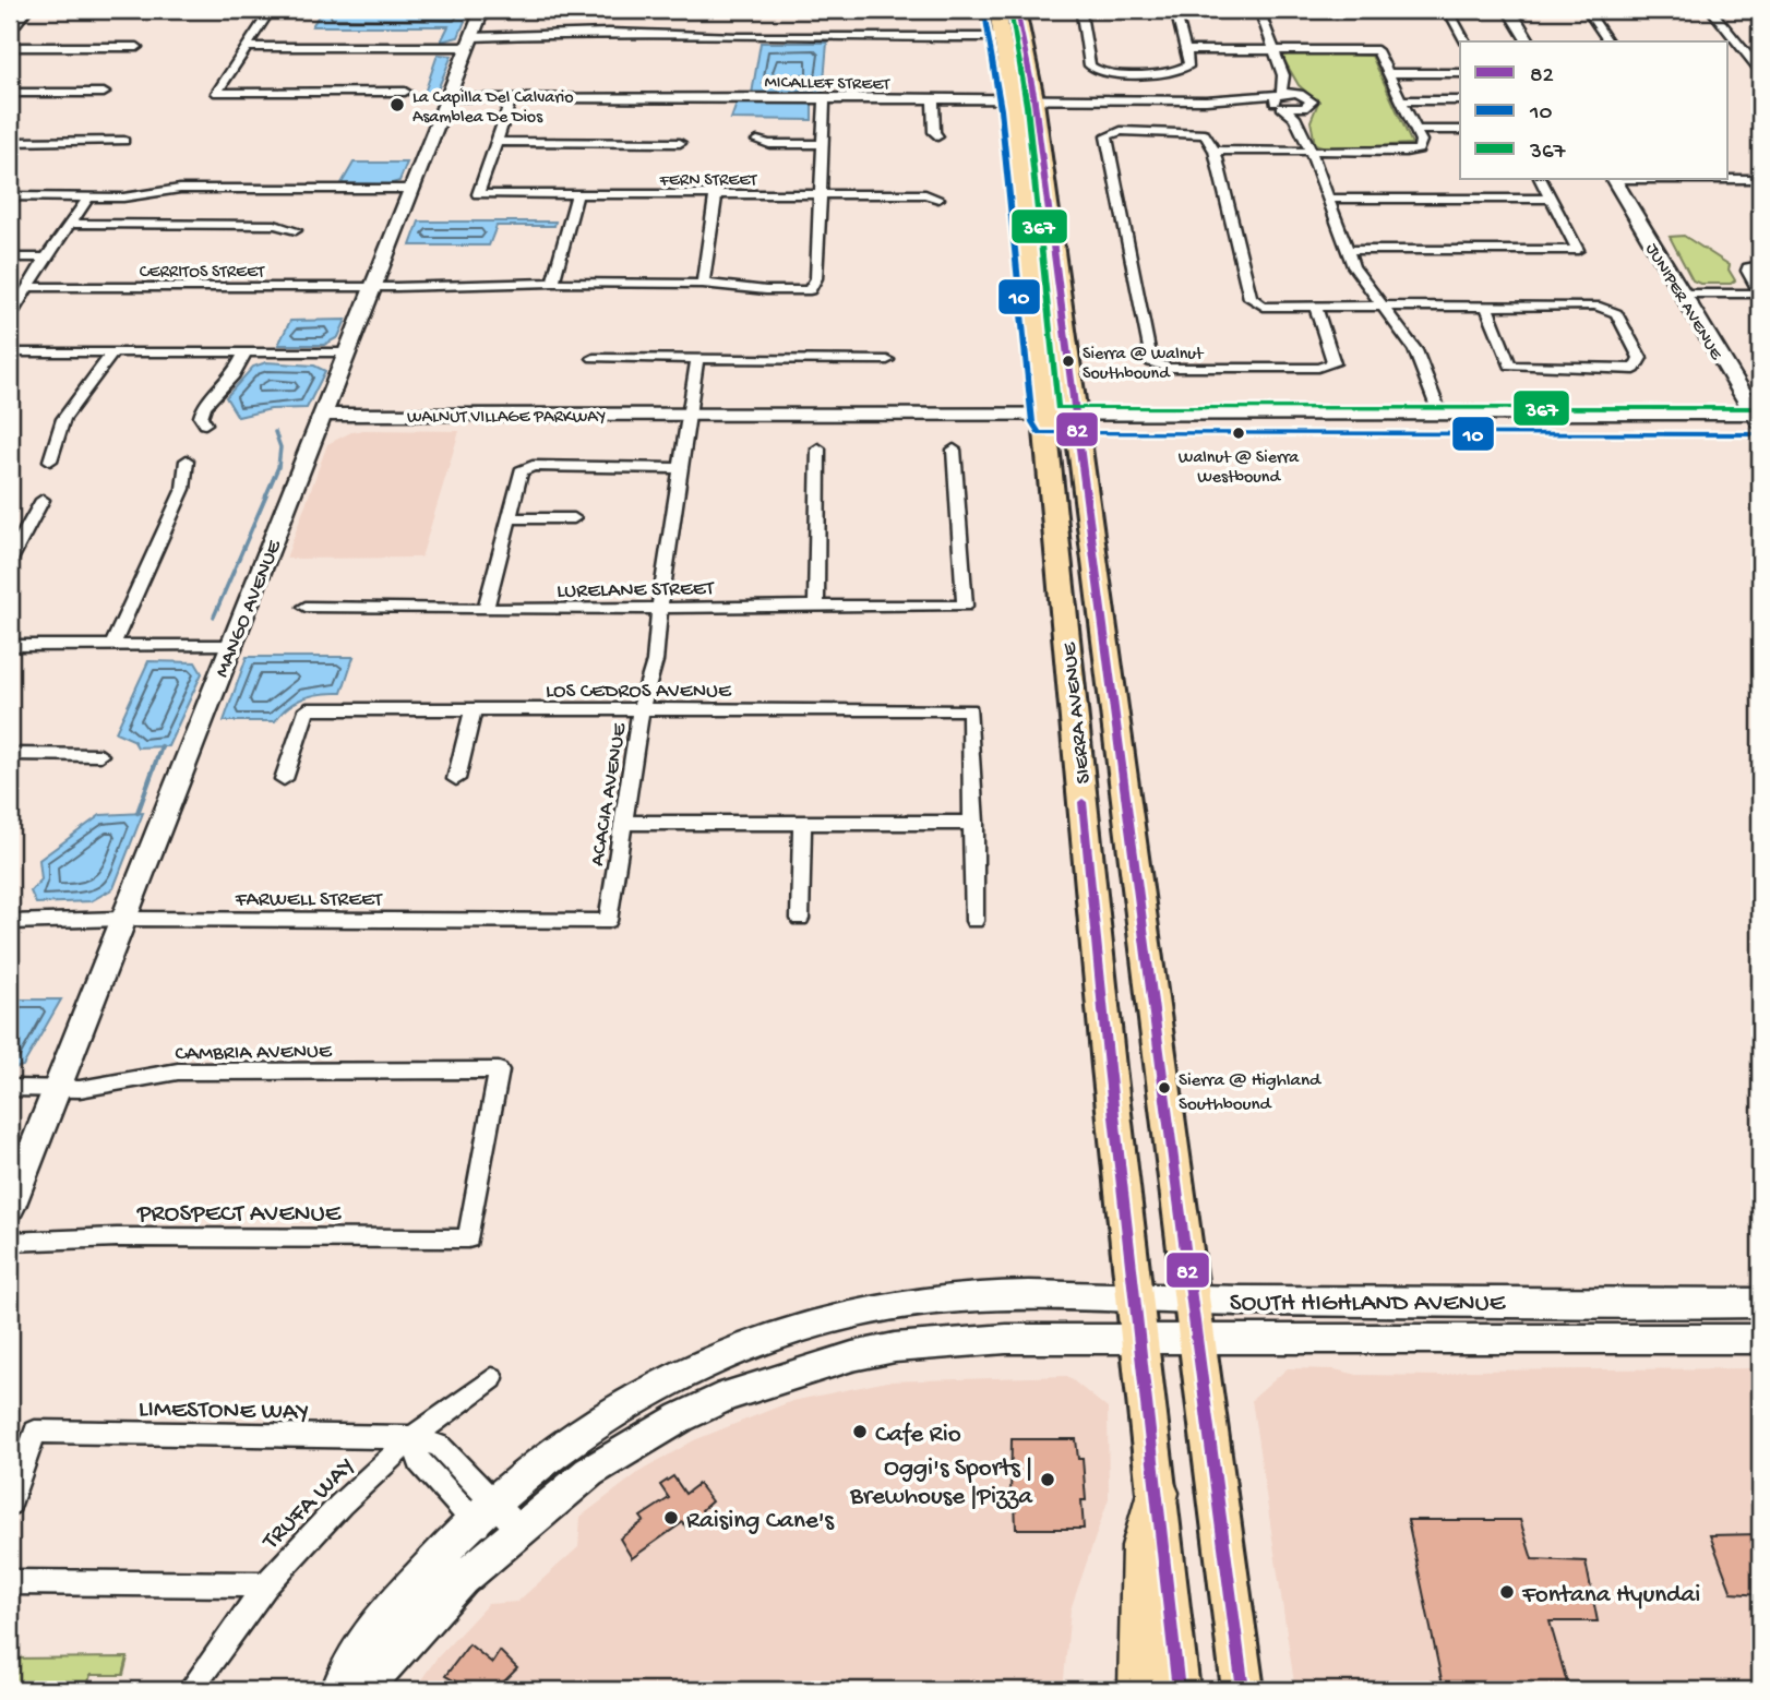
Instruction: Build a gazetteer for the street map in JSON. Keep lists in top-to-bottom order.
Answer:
{
  "streets": {
    "main road": ["SIERRA AVENUE"],
    "street": [
      "MICALLEF STREET",
      "FERN STREET",
      "CERRITOS STREET",
      "JUNIPER AVENUE",
      "WALNUT VILLAGE PARKWAY",
      "LURELANE STREET",
      "MANGO AVENUE",
      "LOS CEDROS AVENUE",
      "ACACIA AVENUE",
      "FARWELL STREET",
      "CAMBRIA AVENUE",
      "PROSPECT AVENUE",
      "SOUTH HIGHLAND AVENUE",
      "LIMESTONE WAY",
      "TRUFA WAY"
    ]
  },
  "crossings": [
    ["MICALLEF STREET", "MANGO AVENUE"],
    ["MICALLEF STREET", "SIERRA AVENUE"],
    ["CERRITOS STREET", "MANGO AVENUE"],
    ["WALNUT VILLAGE PARKWAY", "MANGO AVENUE"],
    ["WALNUT VILLAGE PARKWAY", "SIERRA AVENUE"],
    ["WALNUT VILLAGE PARKWAY", "ACACIA AVENUE"],
    ["LURELANE STREET", "ACACIA AVENUE"],
    ["MANGO AVENUE", "FARWELL STREET"],
    ["MANGO AVENUE", "CAMBRIA AVENUE"],
    ["LOS CEDROS AVENUE", "ACACIA AVENUE"],
    ["SIERRA AVENUE", "SOUTH HIGHLAND AVENUE"],
    ["ACACIA AVENUE", "FARWELL STREET"],
    ["CAMBRIA AVENUE", "PROSPECT AVENUE"],
    ["LIMESTONE WAY", "TRUFA WAY"]
  ],
  "places": [
    "La Capilla Del Calvario Asamblea De Dios",
    "Sierra @ Walnut Southbound",
    "Walnut @ Sierra Westbound",
    "Sierra @ Highland Southbound",
    "Cafe Rio",
    "Oggi's Sports | Brewhouse |Pizza",
    "Raising Cane's",
    "Fontana Hyundai"
  ],
  "lines": ["transit line 82", "transit line 367", "transit line 10"],
  "legend": ["82", "10", "367"]
}
